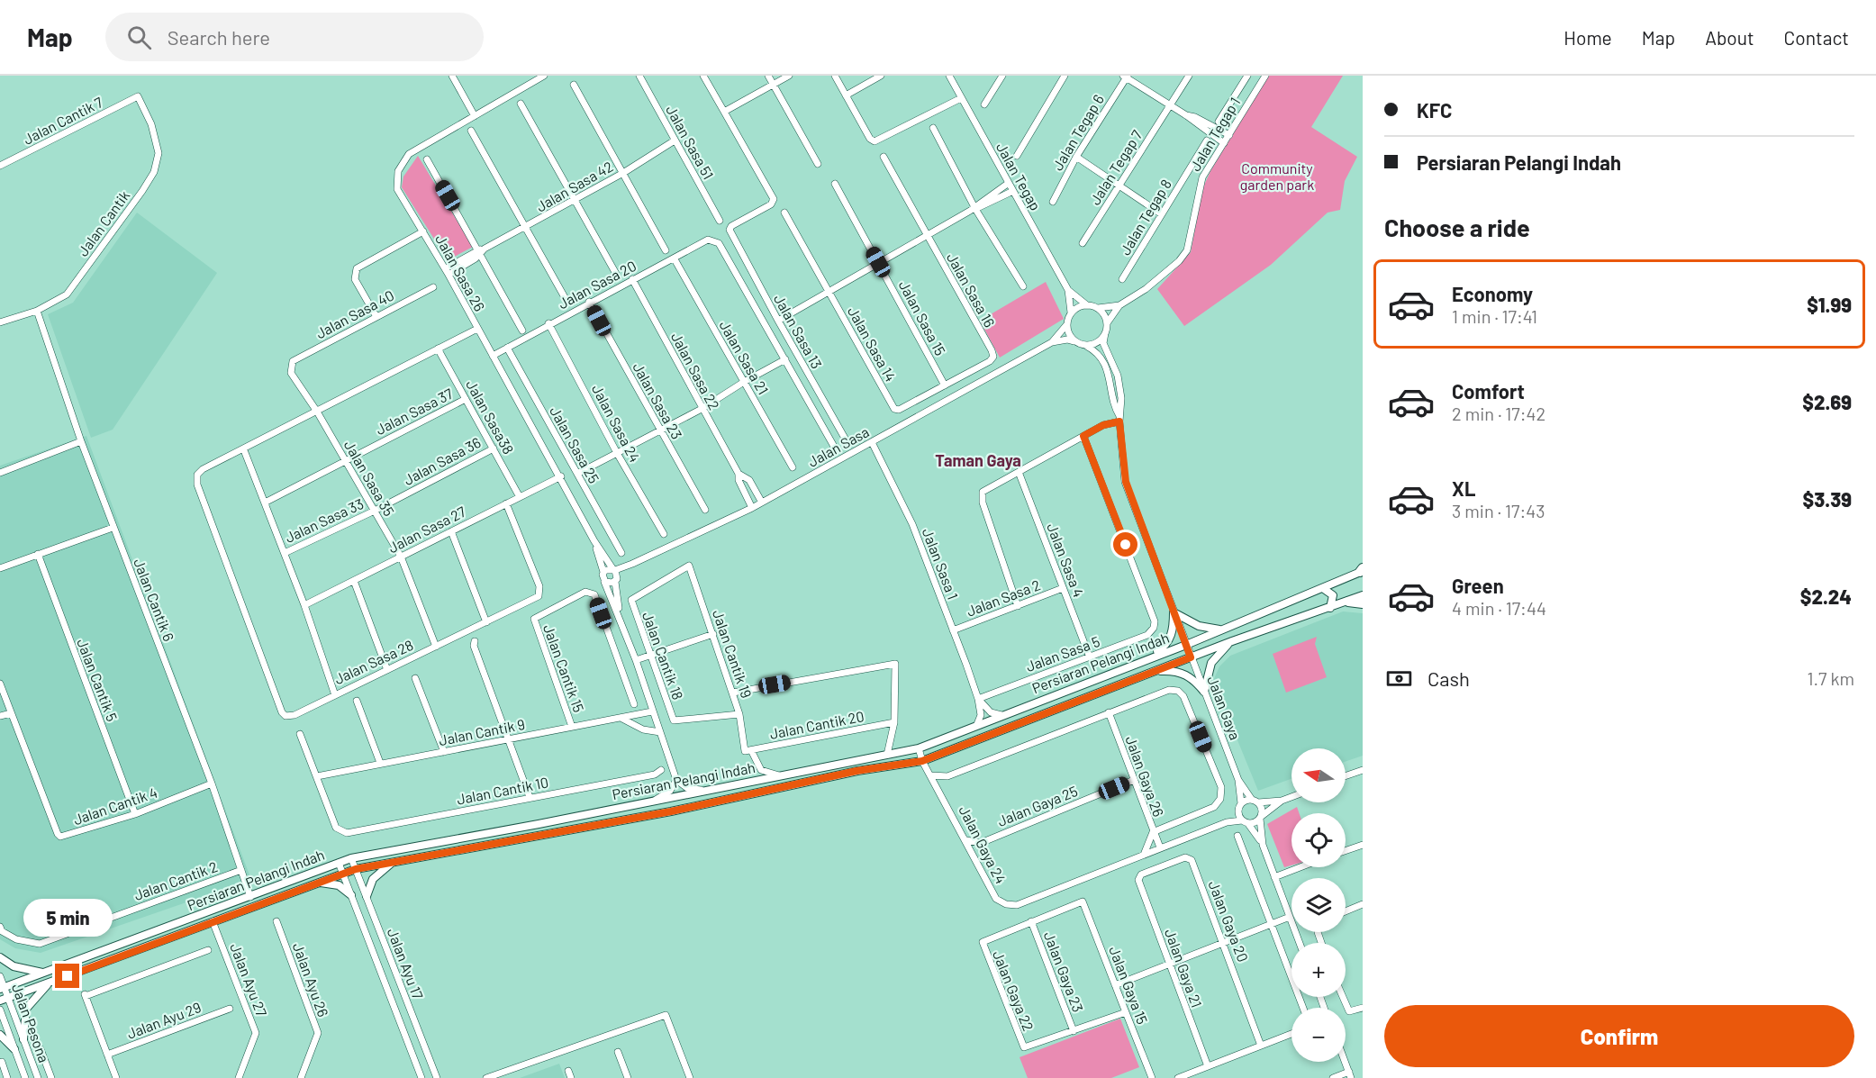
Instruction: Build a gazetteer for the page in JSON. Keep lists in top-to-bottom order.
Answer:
{
  "streets": {
    "main road": ["Persiaran Pelangi Indah"],
    "street": [
      "Jalan Cantik 7",
      "Jalan Tegap 6",
      "Jalan Tegap 1",
      "Jalan Sasa 51",
      "Jalan Tegap 7",
      "Jalan Tegap",
      "Jalan Sasa 42",
      "Jalan Tegap 8",
      "Jalan Cantik",
      "Jalan Sasa 26",
      "Jalan Sasa 20",
      "Jalan Sasa 16",
      "Jalan Sasa 40",
      "Jalan Sasa 15",
      "Jalan Sasa 13",
      "Jalan Sasa 14",
      "Jalan Sasa 21",
      "Jalan Sasa 22",
      "Jalan Sasa 23",
      "Jalan Sasa 37",
      "Jalan Sasa38",
      "Jalan Sasa 24",
      "Jalan Sasa 25",
      "Jalan Sasa",
      "Jalan Sasa 36",
      "Jalan Sasa 35",
      "Jalan Sasa 33",
      "Jalan Sasa 27",
      "Jalan Sasa 4",
      "Jalan Sasa 1",
      "Jalan Sasa 2",
      "Jalan Cantik 6",
      "Jalan Cantik 19",
      "Jalan Sasa 5",
      "Jalan Cantik 18",
      "Jalan Sasa 28",
      "Jalan Cantik 15",
      "Jalan Cantik 5",
      "Jalan Gaya",
      "Jalan Cantik 20",
      "Jalan Cantik 9",
      "Jalan Gaya 26",
      "Jalan Cantik 10",
      "Jalan Cantik 4",
      "Jalan Gaya 25",
      "Jalan Gaya 24",
      "Jalan Cantik 2",
      "Jalan Gaya 20",
      "Jalan Ayu 17",
      "Jalan Gaya 21",
      "Jalan Gaya 23",
      "Jalan Ayu 27",
      "Jalan Ayu 26",
      "Jalan Gaya 15",
      "Jalan Gaya 22",
      "Jalan Ayu 29",
      "Jalan Pesona"
    ]
  },
  "crossings": [
    ["Jalan Cantik 7", "Jalan Cantik"],
    ["Jalan Tegap 1", "Jalan Tegap"],
    ["Jalan Tegap 1", "Jalan Sasa"],
    ["Jalan Sasa 51", "Jalan Sasa 42"],
    ["Jalan Tegap", "Jalan Sasa"],
    ["Jalan Sasa 42", "Jalan Sasa 26"],
    ["Jalan Cantik", "Jalan Cantik 6"],
    ["Jalan Sasa 26", "Jalan Sasa 20"],
    ["Jalan Sasa 26", "Jalan Sasa"],
    ["Jalan Sasa 26", "Jalan Sasa 27"],
    ["Jalan Sasa 20", "Jalan Sasa 21"],
    ["Jalan Sasa 20", "Jalan Sasa 22"],
    ["Jalan Sasa 20", "Jalan Sasa 23"],
    ["Jalan Sasa 20", "Jalan Sasa 24"],
    ["Jalan Sasa 20", "Jalan Sasa 25"],
    ["Jalan Sasa 16", "Jalan Sasa 15"],
    ["Jalan Sasa 16", "Jalan Sasa 14"],
    ["Jalan Sasa 40", "Jalan Sasa 35"],
    ["Jalan Sasa 15", "Jalan Sasa 14"],
    ["Jalan Sasa 22", "Jalan Sasa"],
    ["Jalan Sasa 37", "Jalan Sasa38"],
    ["Jalan Sasa 37", "Jalan Sasa 35"],
    ["Jalan Sasa 37", "Jalan Sasa 28"],
    ["Jalan Sasa38", "Jalan Sasa 36"],
    ["Jalan Sasa38", "Jalan Sasa 27"],
    ["Jalan Sasa", "Jalan Sasa 1"],
    ["Jalan Sasa 36", "Jalan Sasa 35"],
    ["Jalan Sasa 36", "Jalan Sasa 33"],
    ["Jalan Sasa 35", "Jalan Sasa 33"],
    ["Jalan Sasa 35", "Jalan Sasa 27"],
    ["Jalan Sasa 35", "Jalan Sasa 28"],
    ["Jalan Sasa 33", "Jalan Sasa 28"],
    ["Jalan Sasa 27", "Jalan Sasa 28"],
    ["Jalan Sasa 4", "Jalan Sasa 2"],
    ["Jalan Sasa 4", "Jalan Sasa 5"],
    ["Jalan Sasa 1", "Jalan Sasa 2"],
    ["Jalan Sasa 1", "Jalan Sasa 5"],
    ["Jalan Sasa 1", "Persiaran Pelangi Indah"],
    ["Jalan Cantik 6", "Persiaran Pelangi Indah"],
    ["Jalan Cantik 6", "Jalan Cantik 4"],
    ["Jalan Cantik 6", "Jalan Cantik 2"],
    ["Jalan Cantik 19", "Jalan Cantik 18"],
    ["Jalan Cantik 19", "Jalan Cantik 20"],
    ["Persiaran Pelangi Indah", "Jalan Gaya"],
    ["Persiaran Pelangi Indah", "Jalan Gaya 24"],
    ["Persiaran Pelangi Indah", "Jalan Ayu 17"],
    ["Persiaran Pelangi Indah", "Jalan Ayu 27"],
    ["Persiaran Pelangi Indah", "Jalan Pesona"],
    ["Jalan Cantik 15", "Jalan Cantik 9"],
    ["Jalan Cantik 5", "Jalan Cantik 4"],
    ["Jalan Gaya", "Jalan Gaya 24"],
    ["Jalan Cantik 9", "Jalan Cantik 10"],
    ["Jalan Gaya 26", "Jalan Gaya 25"],
    ["Jalan Gaya 26", "Jalan Gaya 24"],
    ["Jalan Gaya 20", "Jalan Gaya 21"],
    ["Jalan Gaya 23", "Jalan Gaya 22"],
    ["Jalan Gaya 15", "Jalan Gaya 22"]
  ],
  "districts": ["Taman Gaya"],
  "parks": ["Community garden park"],
  "north": "left",
  "page": {
    "header": "Map",
    "search": "Search here",
    "nav": [
      "Home",
      "Map",
      "About",
      "Contact"
    ],
    "banner": ["KFC", "Persiaran Pelangi Indah"],
    "heading": "Choose a ride",
    "list": [
      {
        "name": "Economy",
        "note": "1 min · 17:41",
        "value": "$1.99"
      },
      {
        "name": "Comfort",
        "note": "2 min · 17:42",
        "value": "$2.69"
      },
      {
        "name": "XL",
        "note": "3 min · 17:43",
        "value": "$3.39"
      },
      {
        "name": "Green",
        "note": "4 min · 17:44",
        "value": "$2.24"
      }
    ],
    "pay": ["Cash", "1.7 km"],
    "map_buttons": ["+", "−"],
    "bubble": "5 min",
    "buttons": "Confirm"
  }
}
